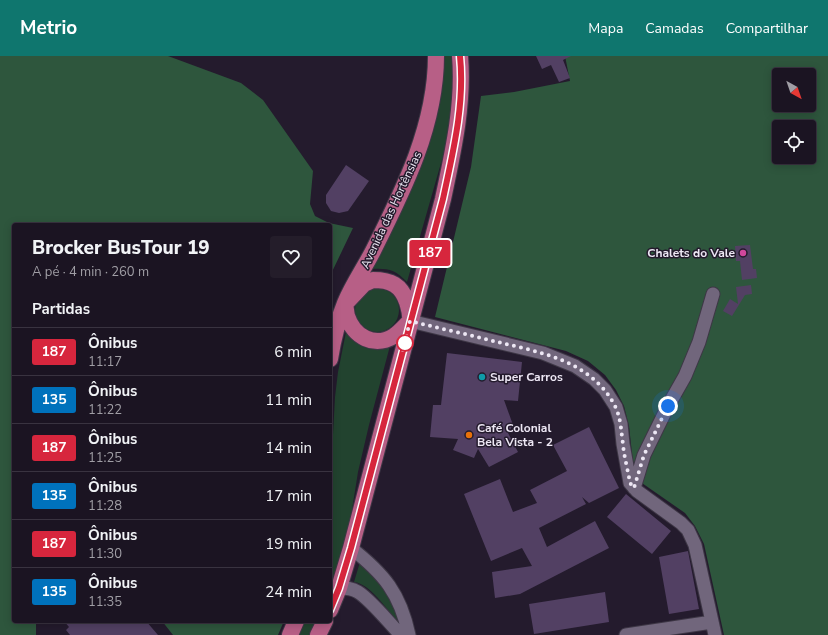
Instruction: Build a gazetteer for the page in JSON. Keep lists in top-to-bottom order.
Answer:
{
  "streets": {
    "main road": ["Avenida das Hortênsias"]
  },
  "places": ["Chalets do Vale", "Super Carros", "Café Colonial Bela Vista - 2"],
  "lines": ["bus line 187"],
  "north": "bottom right",
  "page": {
    "header": "Metrio",
    "nav": ["Mapa", "Camadas", "Compartilhar"],
    "on_map": "187",
    "heading": [
      ["Brocker BusTour 19", "A pé · 4 min · 260 m"],
      "Partidas"
    ],
    "list": [
      {
        "mark": "187",
        "name": "Ônibus",
        "note": "11:17",
        "value": "6 min"
      },
      {
        "mark": "135",
        "name": "Ônibus",
        "note": "11:22",
        "value": "11 min"
      },
      {
        "mark": "187",
        "name": "Ônibus",
        "note": "11:25",
        "value": "14 min"
      },
      {
        "mark": "135",
        "name": "Ônibus",
        "note": "11:28",
        "value": "17 min"
      },
      {
        "mark": "187",
        "name": "Ônibus",
        "note": "11:30",
        "value": "19 min"
      },
      {
        "mark": "135",
        "name": "Ônibus",
        "note": "11:35",
        "value": "24 min"
      }
    ]
  }
}
